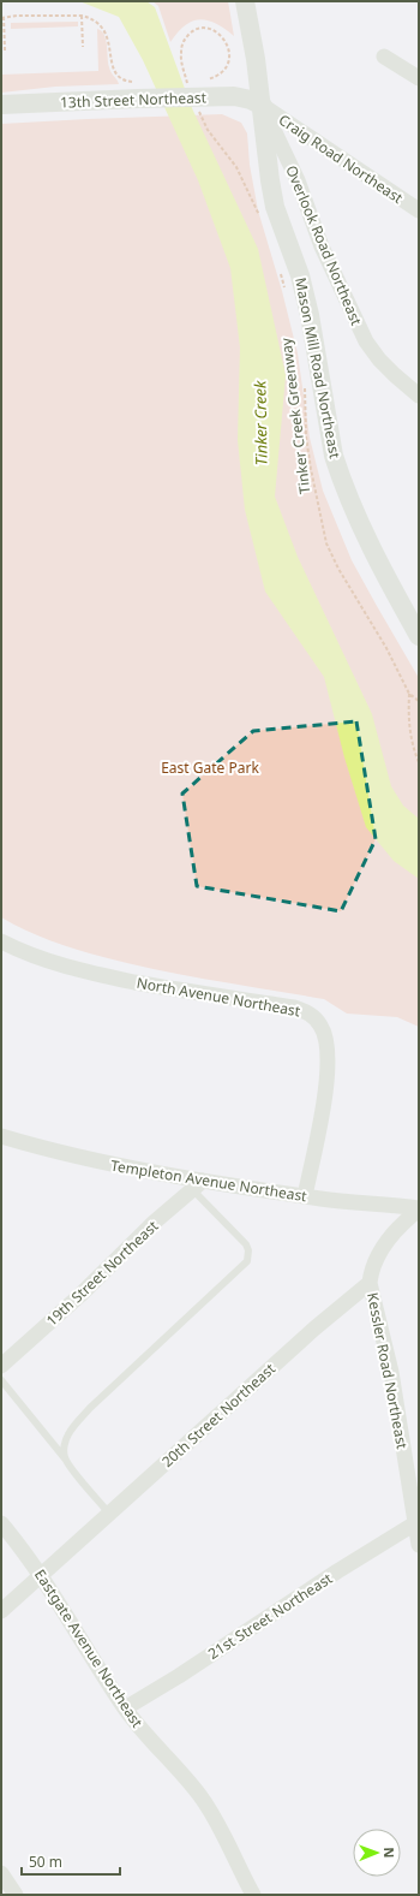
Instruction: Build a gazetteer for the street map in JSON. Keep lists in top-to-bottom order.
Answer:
{
  "streets": {
    "street": [
      "13th Street Northeast",
      "Craig Road Northeast",
      "Overlook Road Northeast",
      "Mason Mill Road Northeast",
      "North Avenue Northeast",
      "Templeton Avenue Northeast",
      "19th Street Northeast",
      "Kessler Road Northeast",
      "20th Street Northeast",
      "21st Street Northeast",
      "Eastgate Avenue Northeast"
    ],
    "path": ["Tinker Creek Greenway"]
  },
  "crossings": [
    ["13th Street Northeast", "Craig Road Northeast"],
    ["13th Street Northeast", "Overlook Road Northeast"],
    ["13th Street Northeast", "Mason Mill Road Northeast"],
    ["Craig Road Northeast", "Overlook Road Northeast"],
    ["Craig Road Northeast", "Mason Mill Road Northeast"],
    ["Overlook Road Northeast", "Mason Mill Road Northeast"],
    ["North Avenue Northeast", "Templeton Avenue Northeast"],
    ["Templeton Avenue Northeast", "19th Street Northeast"],
    ["Kessler Road Northeast", "20th Street Northeast"],
    ["Kessler Road Northeast", "21st Street Northeast"],
    ["20th Street Northeast", "Eastgate Avenue Northeast"],
    ["21st Street Northeast", "Eastgate Avenue Northeast"]
  ],
  "water": ["Tinker Creek"],
  "parks": ["East Gate Park"],
  "scale_bar": "50 m",
  "north": "right"
}
